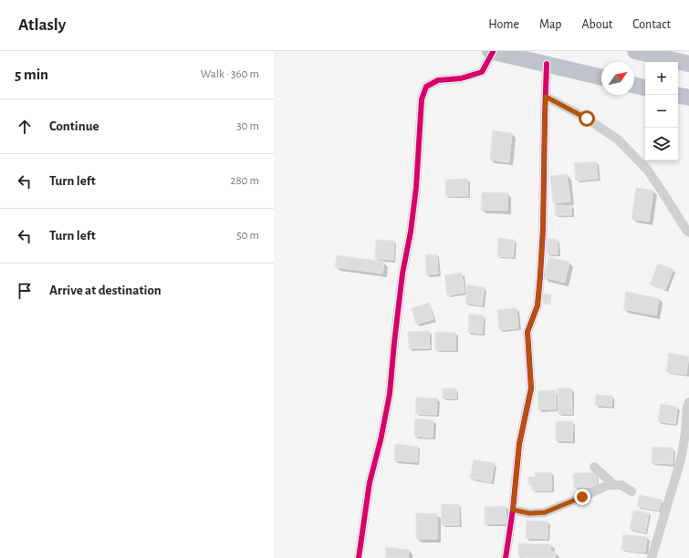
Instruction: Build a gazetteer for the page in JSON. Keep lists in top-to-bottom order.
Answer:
{
  "north": "top right",
  "page": {
    "header": "Atlasly",
    "nav": [
      "Home",
      "Map",
      "About",
      "Contact"
    ],
    "heading": ["5 min", "Walk · 360 m"],
    "map_buttons": ["+", "−"],
    "list": [
      ["Continue", "30 m"],
      ["Turn left", "280 m"],
      ["Turn left", "50 m"],
      "Arrive at destination"
    ]
  }
}
